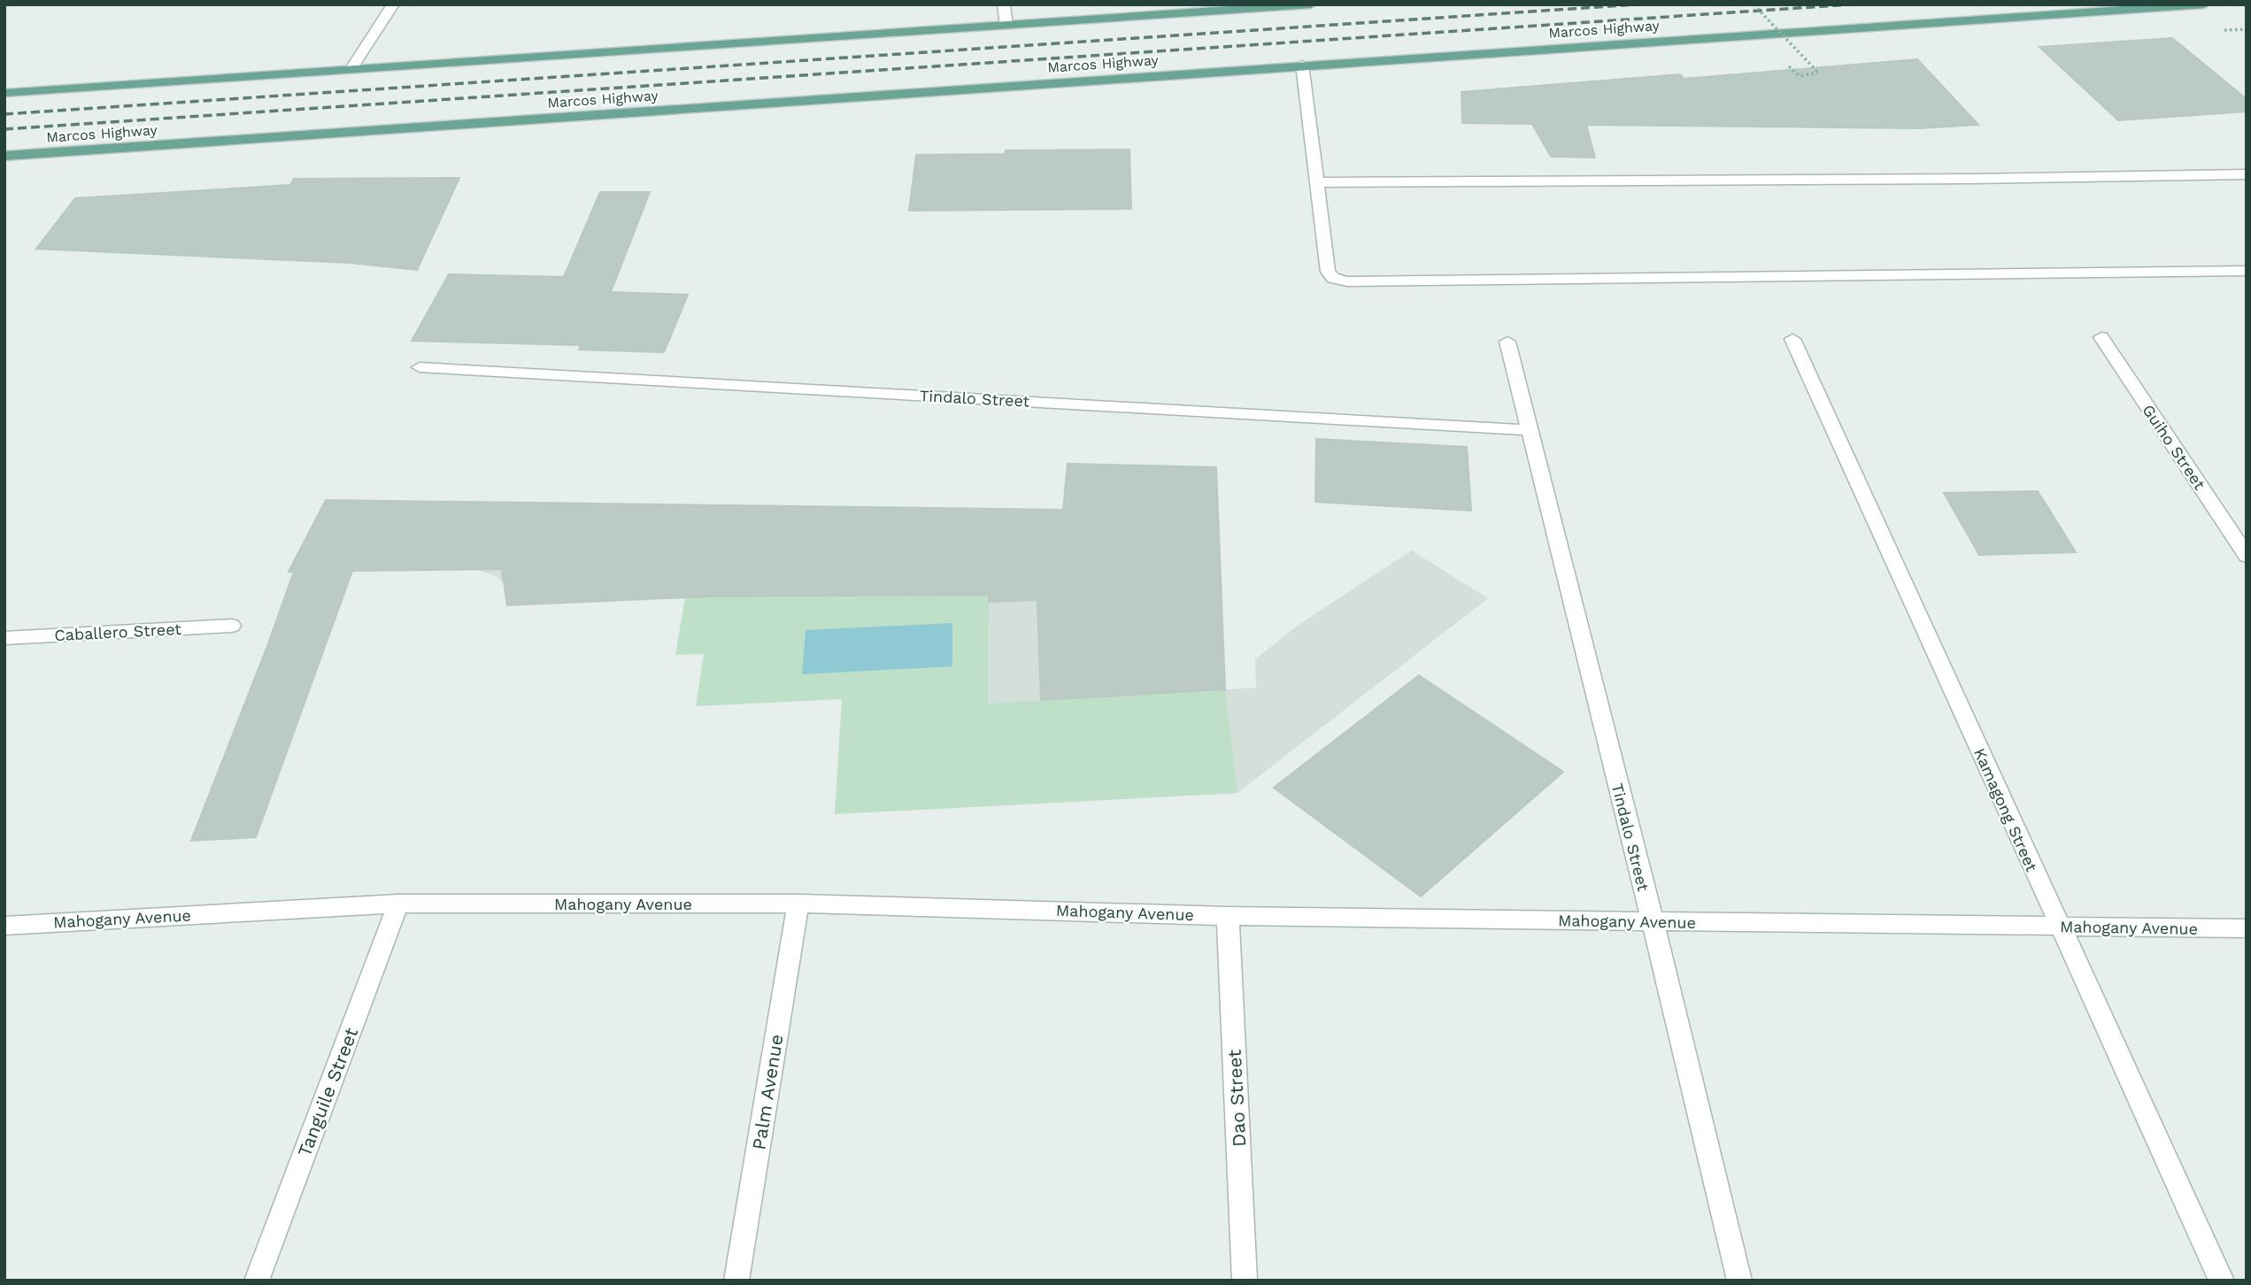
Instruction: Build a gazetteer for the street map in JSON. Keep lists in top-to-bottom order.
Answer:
{
  "streets": {
    "main road": ["Marcos Highway"],
    "street": [
      "Tindalo Street",
      "Guiho Street",
      "Caballero Street",
      "Kamagong Street",
      "Mahogany Avenue",
      "Tanguile Street",
      "Palm Avenue",
      "Dao Street"
    ]
  },
  "crossings": [
    ["Tindalo Street", "Mahogany Avenue"],
    ["Kamagong Street", "Mahogany Avenue"],
    ["Mahogany Avenue", "Tanguile Street"],
    ["Mahogany Avenue", "Palm Avenue"],
    ["Mahogany Avenue", "Dao Street"]
  ]
}
